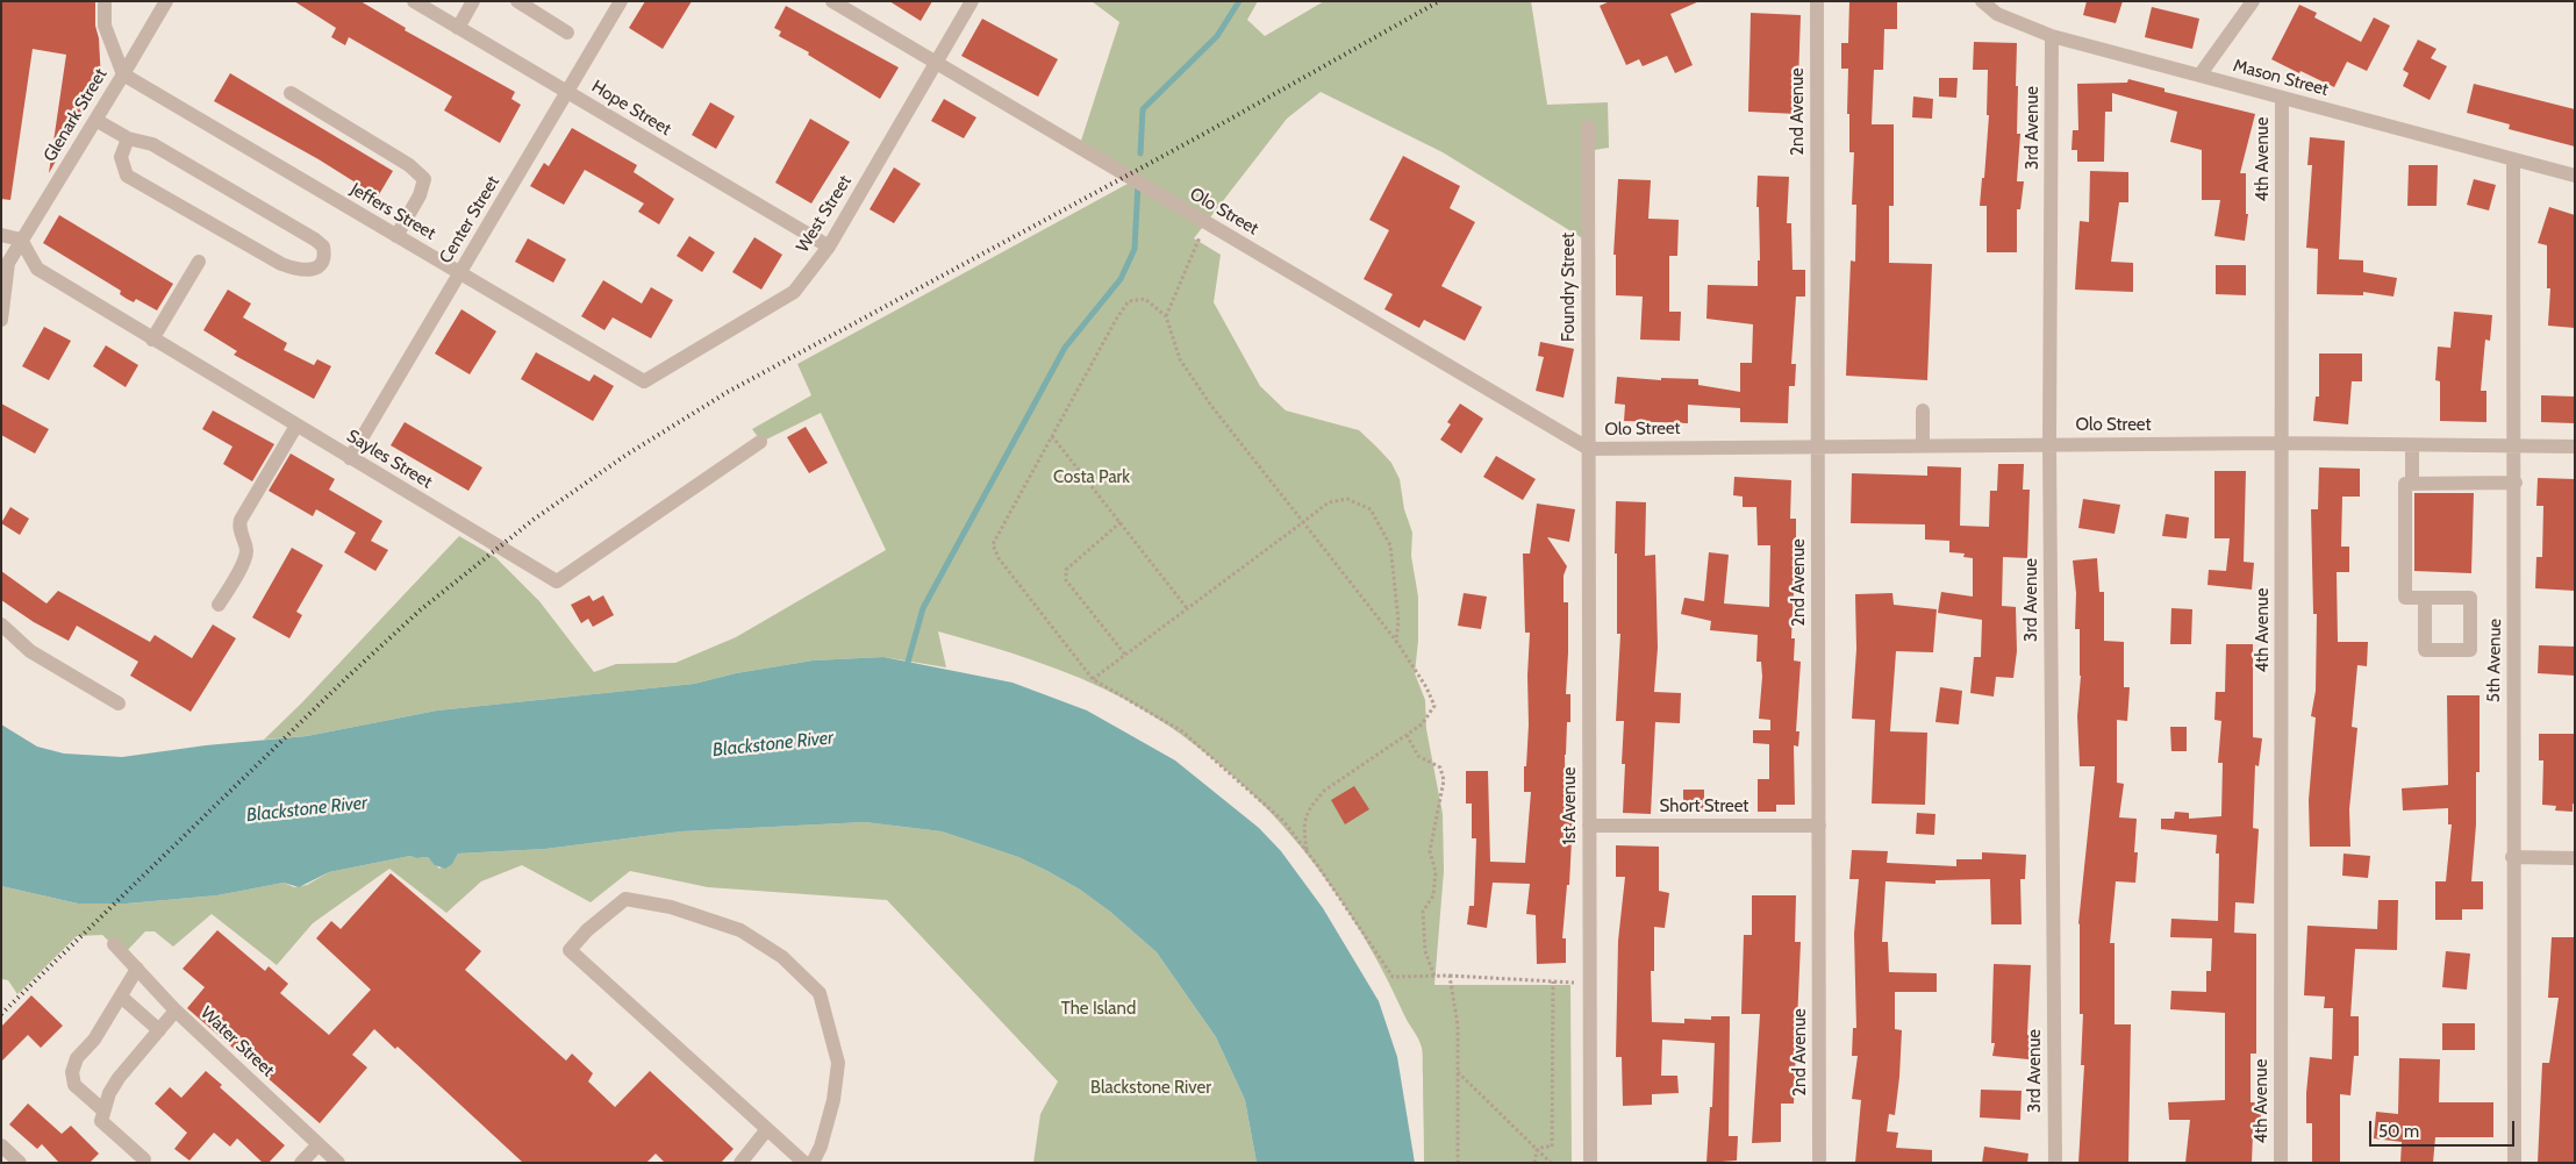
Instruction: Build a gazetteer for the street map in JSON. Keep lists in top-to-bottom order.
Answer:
{
  "streets": {
    "street": [
      "Mason Street",
      "Hope Street",
      "2nd Avenue",
      "Glenark Street",
      "3rd Avenue",
      "4th Avenue",
      "Jeffers Street",
      "Olo Street",
      "West Street",
      "Center Street",
      "Foundry Street",
      "Sayles Street",
      "5th Avenue",
      "1st Avenue",
      "Short Street",
      "Water Street"
    ]
  },
  "crossings": [
    ["Mason Street", "3rd Avenue"],
    ["Mason Street", "4th Avenue"],
    ["Mason Street", "5th Avenue"],
    ["Hope Street", "West Street"],
    ["Hope Street", "Center Street"],
    ["2nd Avenue", "Olo Street"],
    ["2nd Avenue", "Short Street"],
    ["Glenark Street", "Jeffers Street"],
    ["Glenark Street", "Sayles Street"],
    ["3rd Avenue", "Olo Street"],
    ["4th Avenue", "Olo Street"],
    ["Jeffers Street", "West Street"],
    ["Jeffers Street", "Center Street"],
    ["Olo Street", "West Street"],
    ["Olo Street", "Foundry Street"],
    ["Olo Street", "5th Avenue"],
    ["Olo Street", "1st Avenue"],
    ["Center Street", "Sayles Street"],
    ["Foundry Street", "1st Avenue"],
    ["1st Avenue", "Short Street"]
  ],
  "water": ["Blackstone River"],
  "parks": ["Costa Park", "The Island", "Blackstone River"],
  "scale_bar": "50 m"
}
